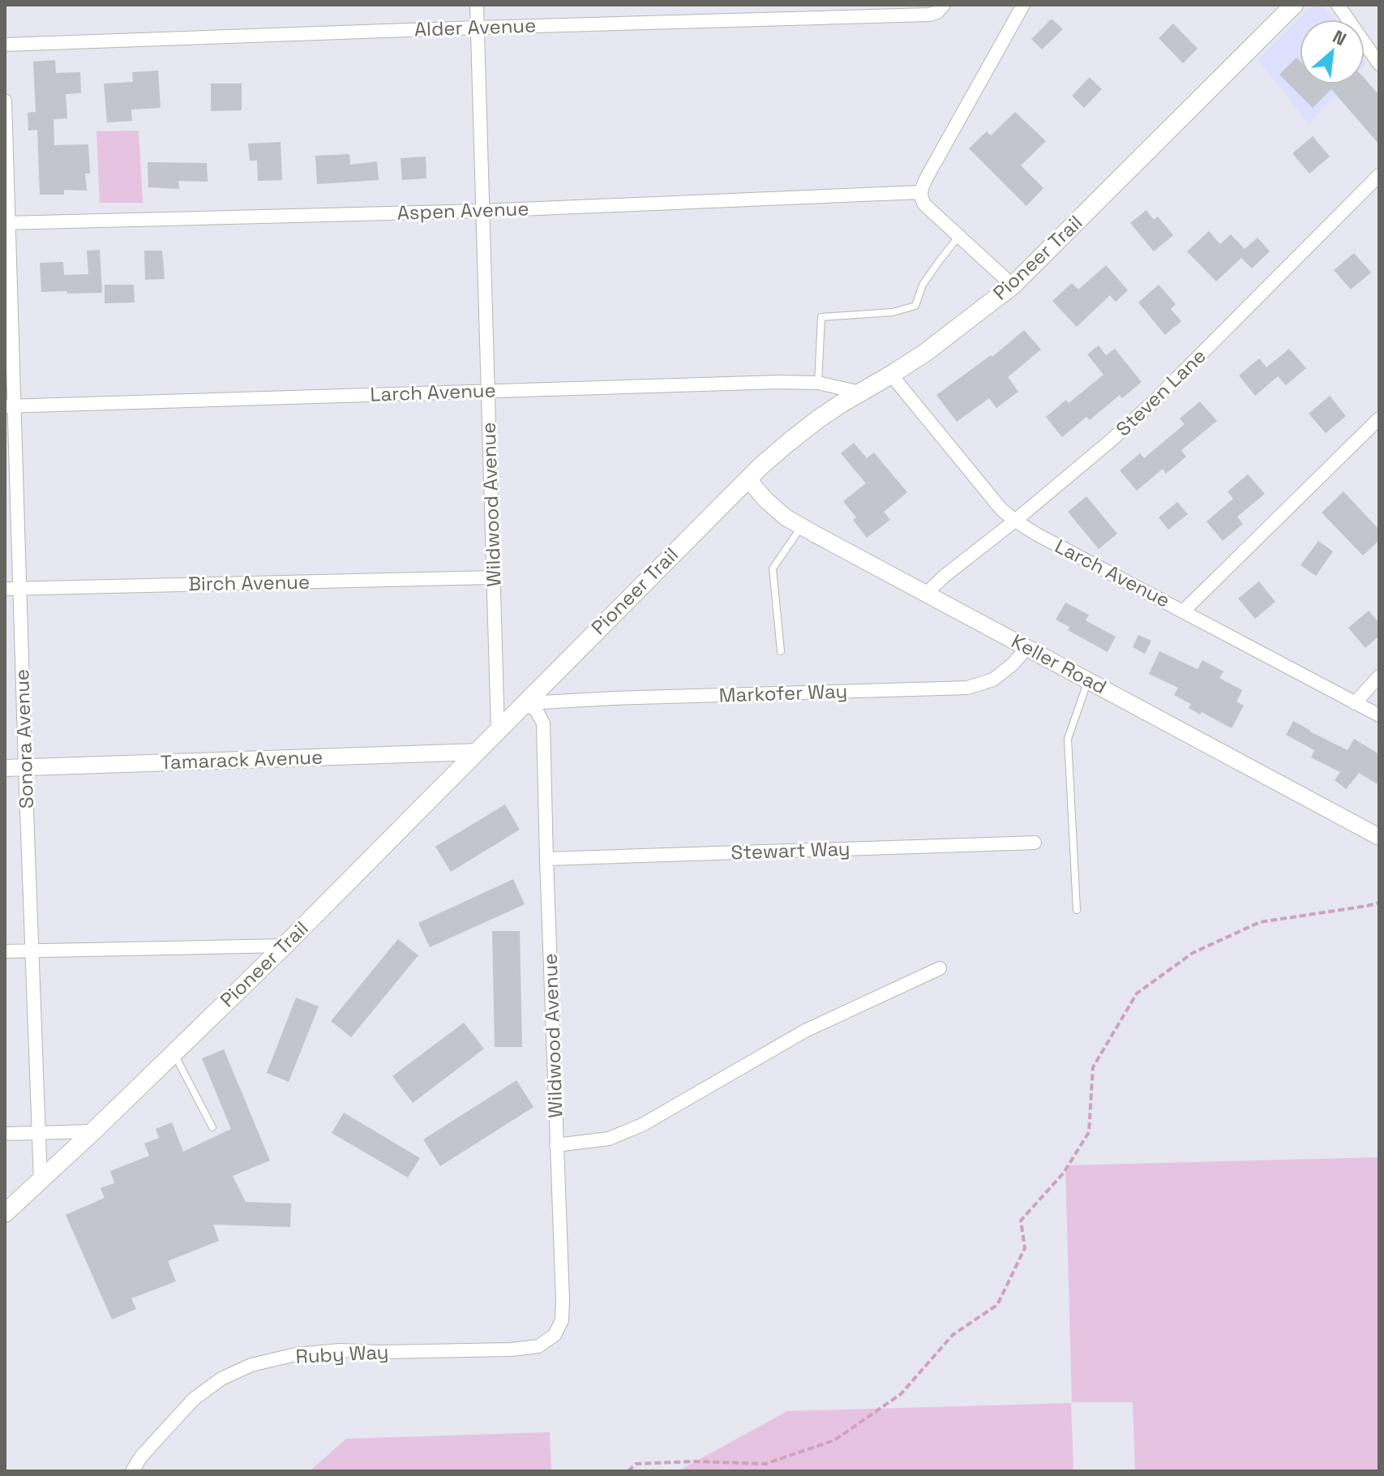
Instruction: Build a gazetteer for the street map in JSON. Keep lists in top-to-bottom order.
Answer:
{
  "streets": {
    "main road": ["Pioneer Trail"],
    "street": [
      "Alder Avenue",
      "Aspen Avenue",
      "Larch Avenue",
      "Steven Lane",
      "Wildwood Avenue",
      "Birch Avenue",
      "Keller Road",
      "Markofer Way",
      "Sonora Avenue",
      "Tamarack Avenue",
      "Stewart Way",
      "Ruby Way"
    ]
  },
  "crossings": [
    ["Alder Avenue", "Wildwood Avenue"],
    ["Aspen Avenue", "Wildwood Avenue"],
    ["Aspen Avenue", "Sonora Avenue"],
    ["Pioneer Trail", "Larch Avenue"],
    ["Pioneer Trail", "Wildwood Avenue"],
    ["Pioneer Trail", "Keller Road"],
    ["Pioneer Trail", "Markofer Way"],
    ["Pioneer Trail", "Sonora Avenue"],
    ["Pioneer Trail", "Tamarack Avenue"],
    ["Larch Avenue", "Steven Lane"],
    ["Larch Avenue", "Wildwood Avenue"],
    ["Larch Avenue", "Sonora Avenue"],
    ["Steven Lane", "Keller Road"],
    ["Wildwood Avenue", "Birch Avenue"],
    ["Wildwood Avenue", "Markofer Way"],
    ["Wildwood Avenue", "Stewart Way"],
    ["Wildwood Avenue", "Ruby Way"],
    ["Birch Avenue", "Sonora Avenue"],
    ["Keller Road", "Markofer Way"],
    ["Sonora Avenue", "Tamarack Avenue"]
  ],
  "north": "top right"
}
